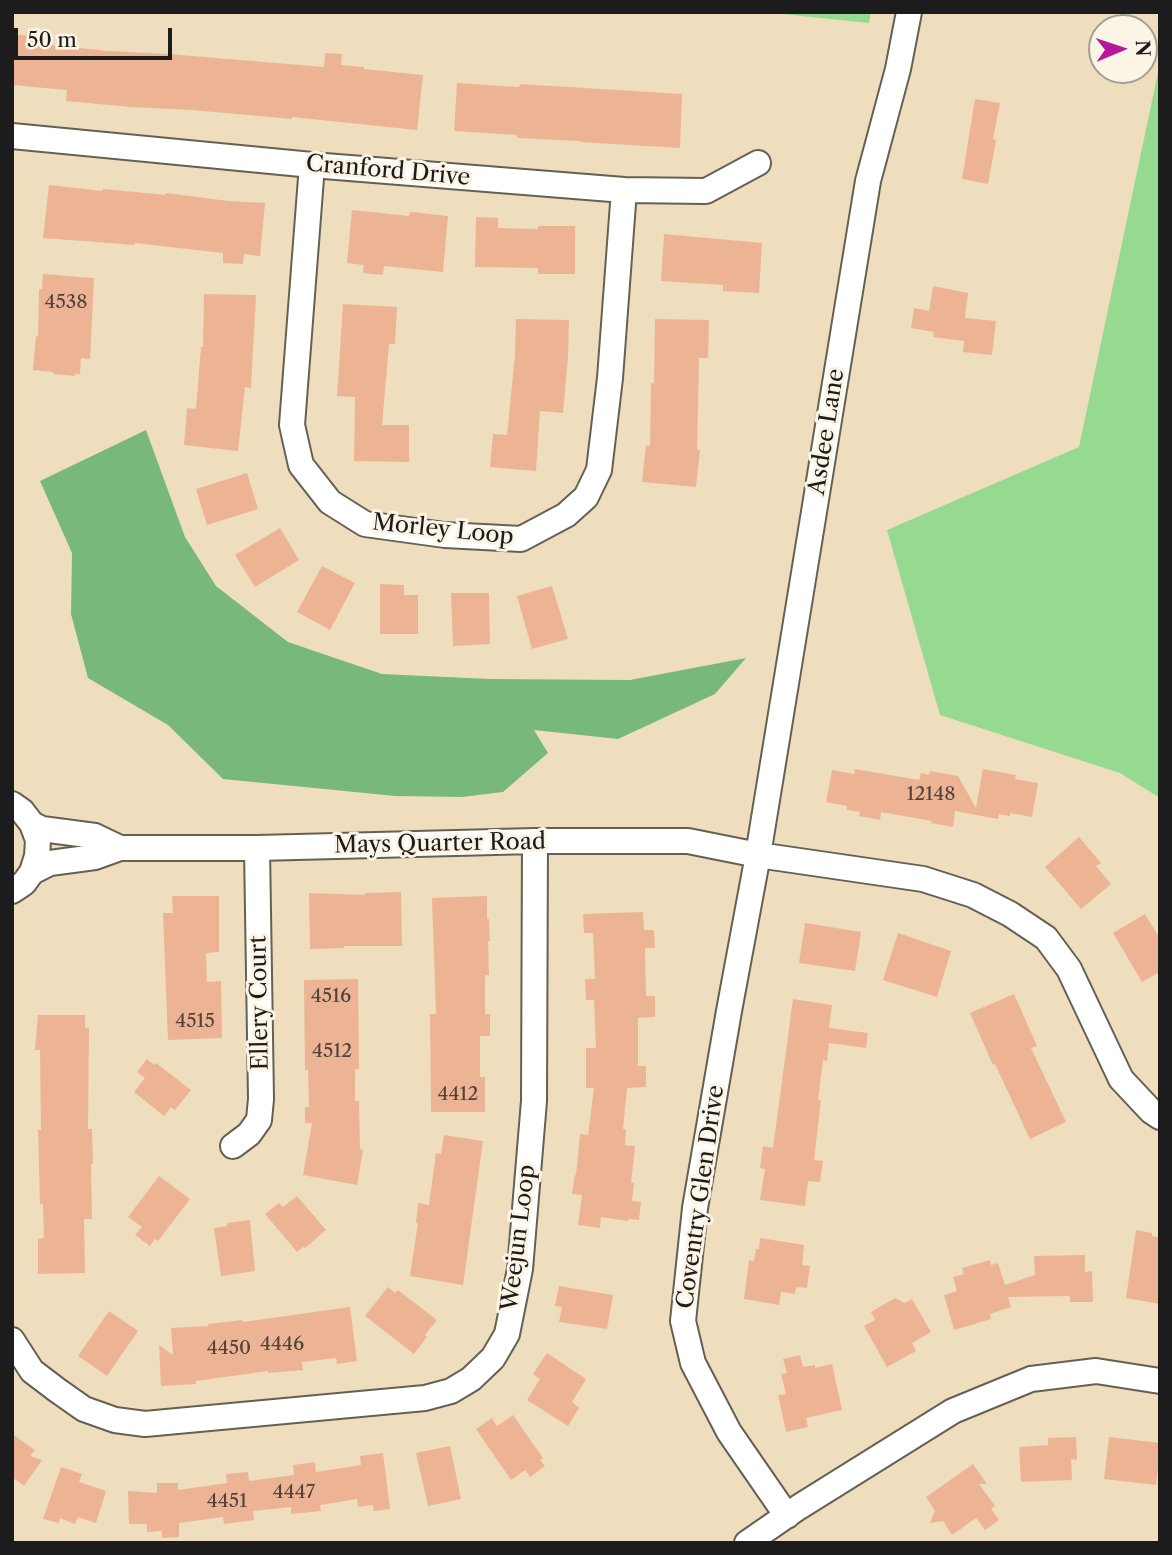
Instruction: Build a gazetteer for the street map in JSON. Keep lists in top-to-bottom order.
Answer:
{
  "streets": {
    "street": [
      "Cranford Drive",
      "Asdee Lane",
      "Morley Loop",
      "Mays Quarter Road",
      "Ellery Court",
      "Coventry Glen Drive",
      "Weejun Loop"
    ]
  },
  "crossings": [
    ["Cranford Drive", "Morley Loop"],
    ["Asdee Lane", "Mays Quarter Road"],
    ["Asdee Lane", "Coventry Glen Drive"],
    ["Mays Quarter Road", "Ellery Court"],
    ["Mays Quarter Road", "Coventry Glen Drive"],
    ["Mays Quarter Road", "Weejun Loop"]
  ],
  "house_numbers": [
    "4538",
    "12148",
    "4516",
    "4515",
    "4512",
    "4412",
    "4446",
    "4450",
    "4447",
    "4451"
  ],
  "scale_bar": "50 m",
  "north": "right"
}
